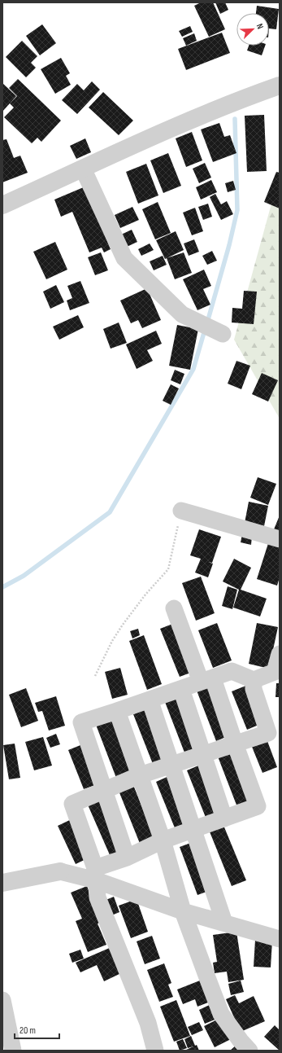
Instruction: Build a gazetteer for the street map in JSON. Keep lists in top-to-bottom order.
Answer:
{
  "scale_bar": "20 m",
  "north": "top right"
}
